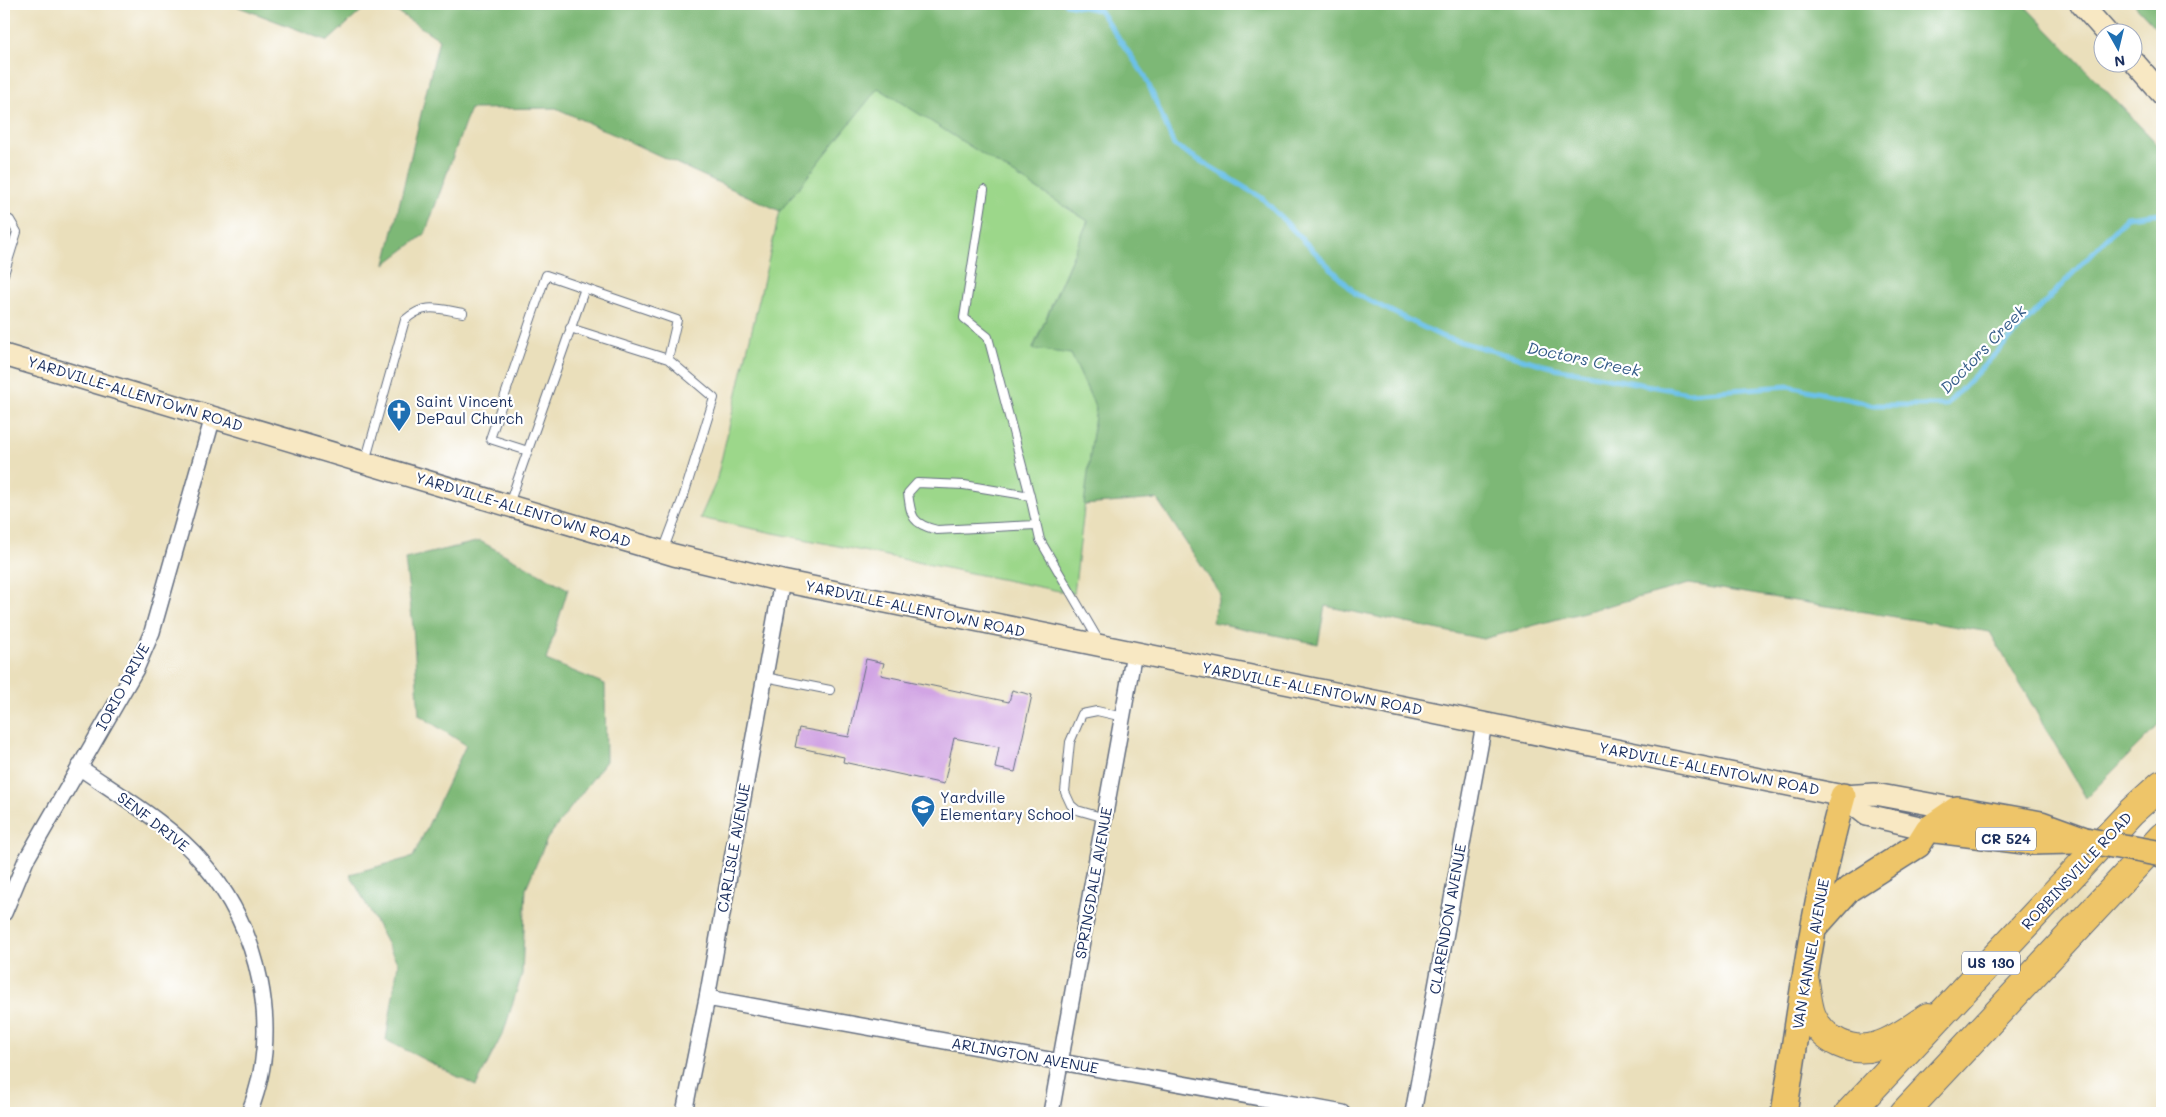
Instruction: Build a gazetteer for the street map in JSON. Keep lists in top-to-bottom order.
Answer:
{
  "streets": {
    "highway": ["ROBBINSVILLE ROAD", "US 130"],
    "main road": ["YARDVILLE-ALLENTOWN ROAD", "CR 524", "VAN KANNEL AVENUE"],
    "street": [
      "IORIO DRIVE",
      "SENF DRIVE",
      "CARLISLE AVENUE",
      "SPRINGDALE AVENUE",
      "CLARENDON AVENUE",
      "ARLINGTON AVENUE"
    ]
  },
  "crossings": [
    ["YARDVILLE-ALLENTOWN ROAD", "IORIO DRIVE"],
    ["YARDVILLE-ALLENTOWN ROAD", "CARLISLE AVENUE"],
    ["YARDVILLE-ALLENTOWN ROAD", "SPRINGDALE AVENUE"],
    ["YARDVILLE-ALLENTOWN ROAD", "CLARENDON AVENUE"],
    ["YARDVILLE-ALLENTOWN ROAD", "VAN KANNEL AVENUE"],
    ["IORIO DRIVE", "SENF DRIVE"],
    ["CARLISLE AVENUE", "ARLINGTON AVENUE"],
    ["SPRINGDALE AVENUE", "ARLINGTON AVENUE"]
  ],
  "water": ["Doctors Creek"],
  "places": {
    "church": ["Saint Vincent DePaul Church"],
    "school or university": ["Yardville Elementary School"]
  },
  "north": "bottom"
}
